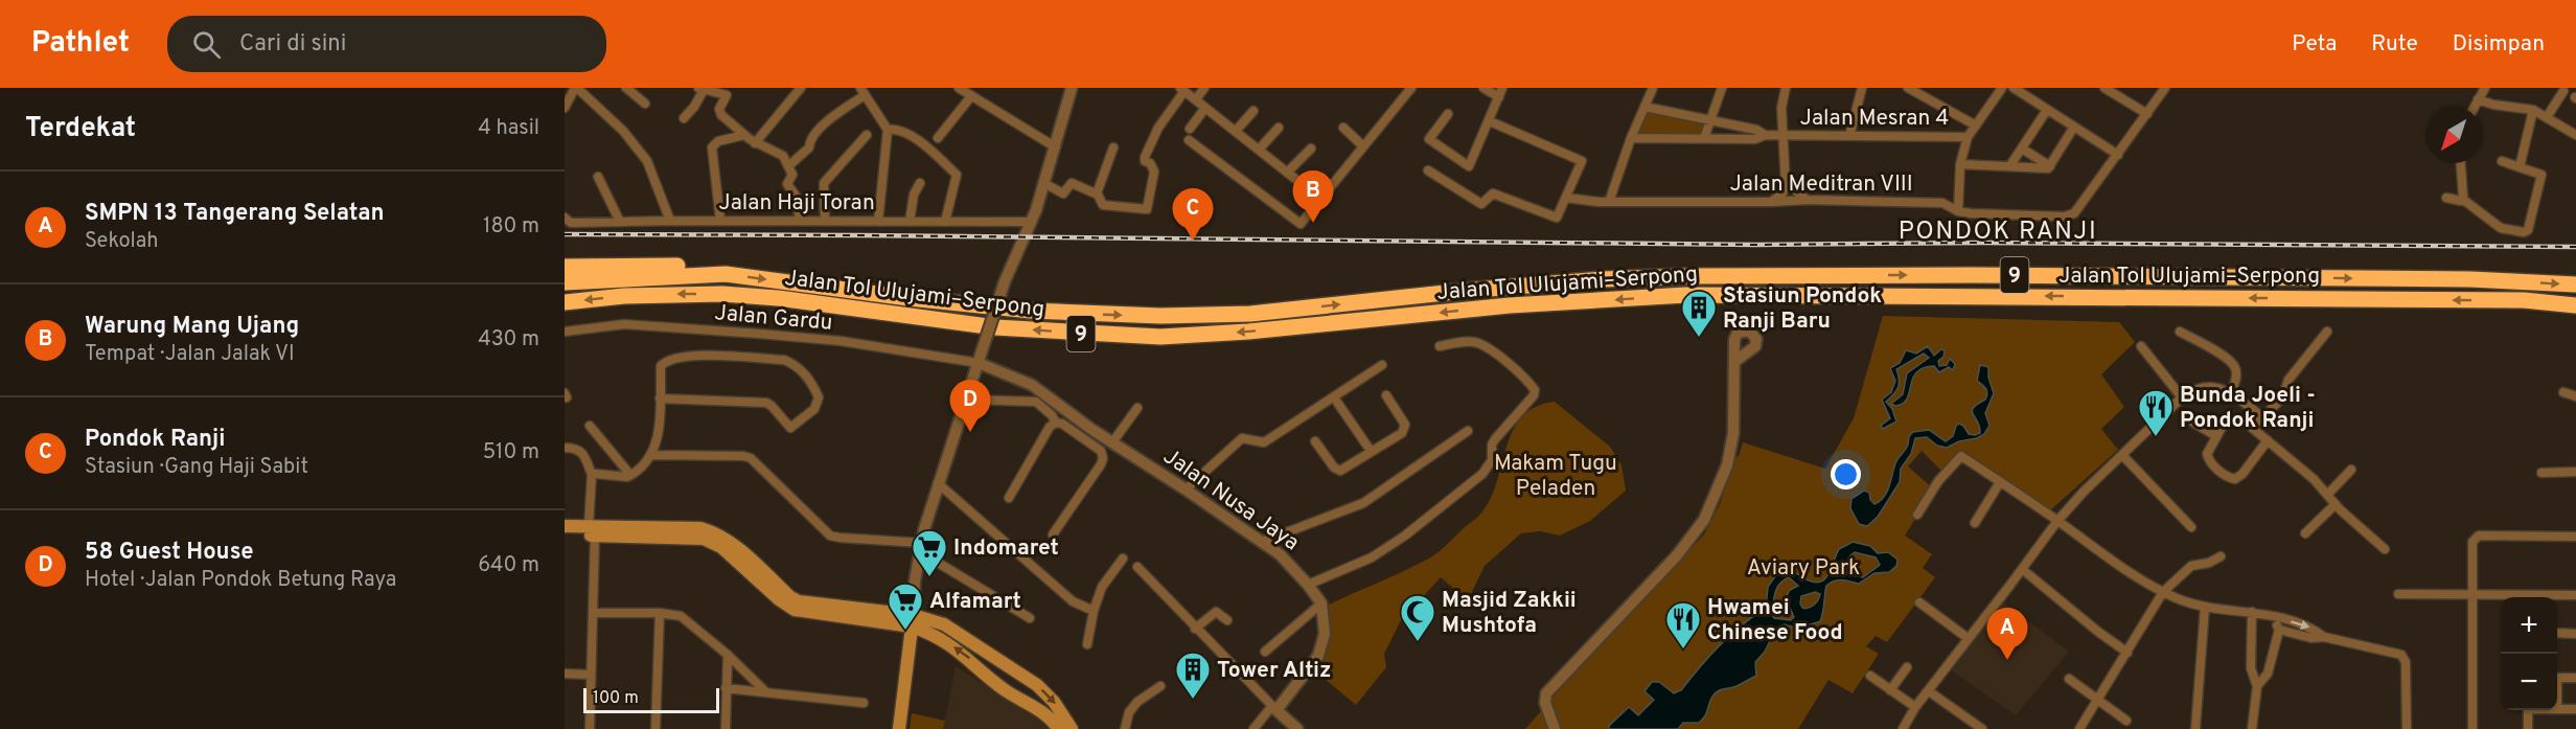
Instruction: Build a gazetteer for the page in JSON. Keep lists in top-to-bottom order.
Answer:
{
  "streets": {
    "highway": ["9", "Jalan Tol Ulujami–Serpong"],
    "street": [
      "Jalan Mesran 4",
      "Jalan Meditran VIII",
      "Jalan Haji Toran",
      "Jalan Gardu",
      "Jalan Nusa Jaya"
    ]
  },
  "crossings": [
    ["Jalan Gardu", "Jalan Nusa Jaya"]
  ],
  "districts": ["PONDOK RANJI"],
  "parks": ["Makam Tugu Peladen", "Aviary Park"],
  "places": {
    "building": ["Stasiun Pondok Ranji Baru", "Tower Altiz"],
    "restaurant": ["Bunda Joeli - Pondok Ranji", "Hwamei Chinese Food"],
    "supermarket": ["Indomaret", "Alfamart"],
    "mosque": ["Masjid Zakkii Mushtofa"]
  },
  "scale_bar": "100 m",
  "north": "bottom left",
  "page": {
    "header": "Pathlet",
    "search": "Cari di sini",
    "nav": ["Peta", "Rute", "Disimpan"],
    "heading": ["Terdekat", "4 hasil"],
    "list": [
      {
        "mark": "A",
        "name": "SMPN 13 Tangerang Selatan",
        "note": "Sekolah",
        "value": "180 m"
      },
      {
        "mark": "B",
        "name": "Warung Mang Ujang",
        "note": "Tempat · Jalan Jalak VI",
        "value": "430 m"
      },
      {
        "mark": "C",
        "name": "Pondok Ranji",
        "note": "Stasiun · Gang Haji Sabit",
        "value": "510 m"
      },
      {
        "mark": "D",
        "name": "58 Guest House",
        "note": "Hotel · Jalan Pondok Betung Raya",
        "value": "640 m"
      }
    ],
    "pins": [
      "B",
      "C",
      "D",
      "A"
    ],
    "map_buttons": ["+", "−"],
    "scale": "100 m"
  }
}
